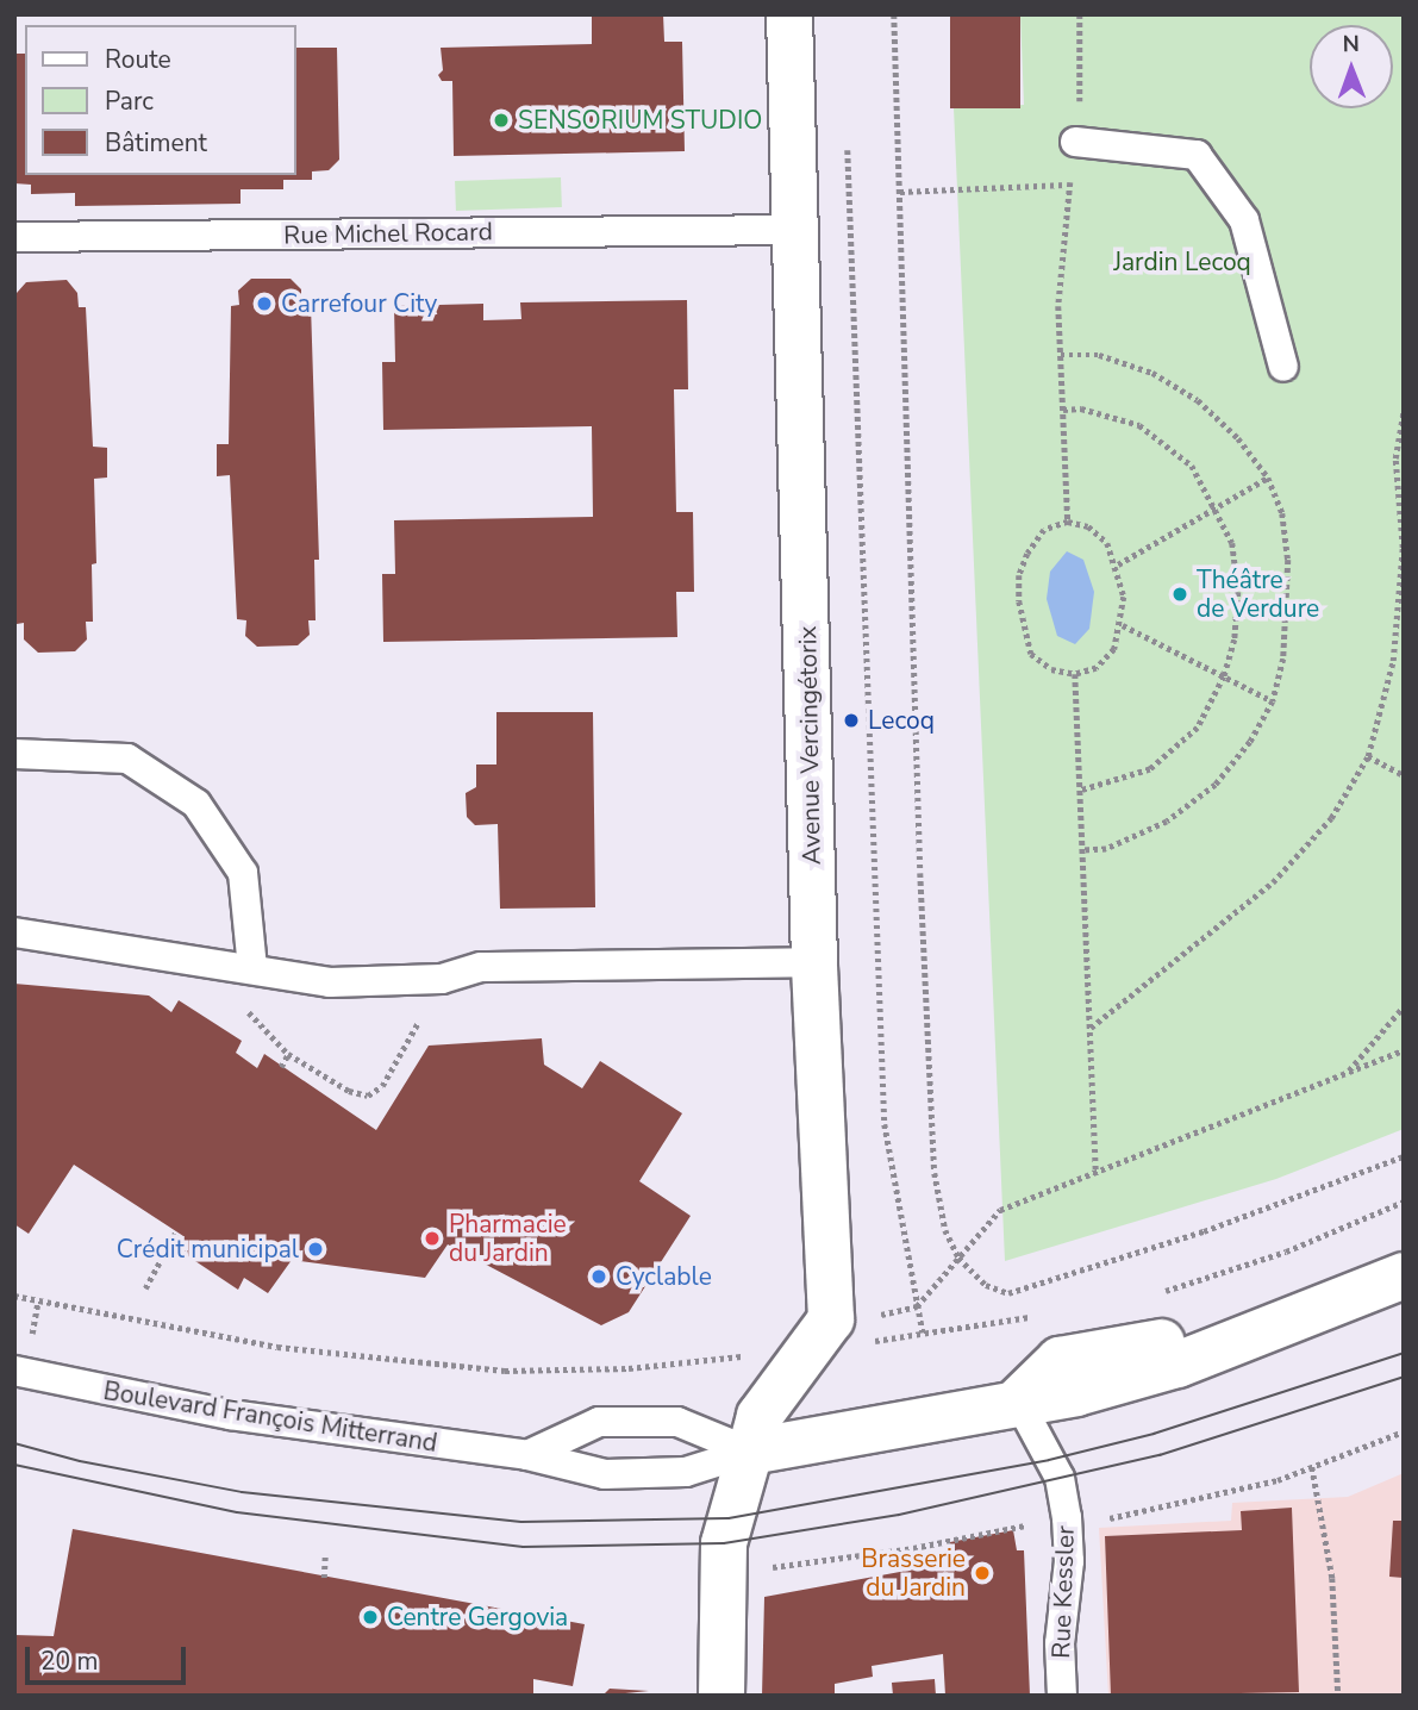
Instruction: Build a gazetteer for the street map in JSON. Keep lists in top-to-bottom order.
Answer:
{
  "streets": {
    "street": ["Avenue Vercingétorix", "Boulevard François Mitterrand"],
    "lane": ["Rue Michel Rocard", "Rue Kessler"]
  },
  "crossings": [
    ["Rue Michel Rocard", "Avenue Vercingétorix"],
    ["Avenue Vercingétorix", "Boulevard François Mitterrand"],
    ["Boulevard François Mitterrand", "Rue Kessler"]
  ],
  "parks": ["Jardin Lecoq"],
  "places": [
    "SENSORIUM STUDIO",
    "Carrefour City",
    "Théâtre de Verdure",
    "Lecoq",
    "Pharmacie du Jardin",
    "Crédit municipal",
    "Cyclable",
    "Brasserie du Jardin",
    "Centre Gergovia"
  ],
  "legend": ["Route", "Parc", "Bâtiment"],
  "scale_bar": "20 m",
  "north": "top"
}
